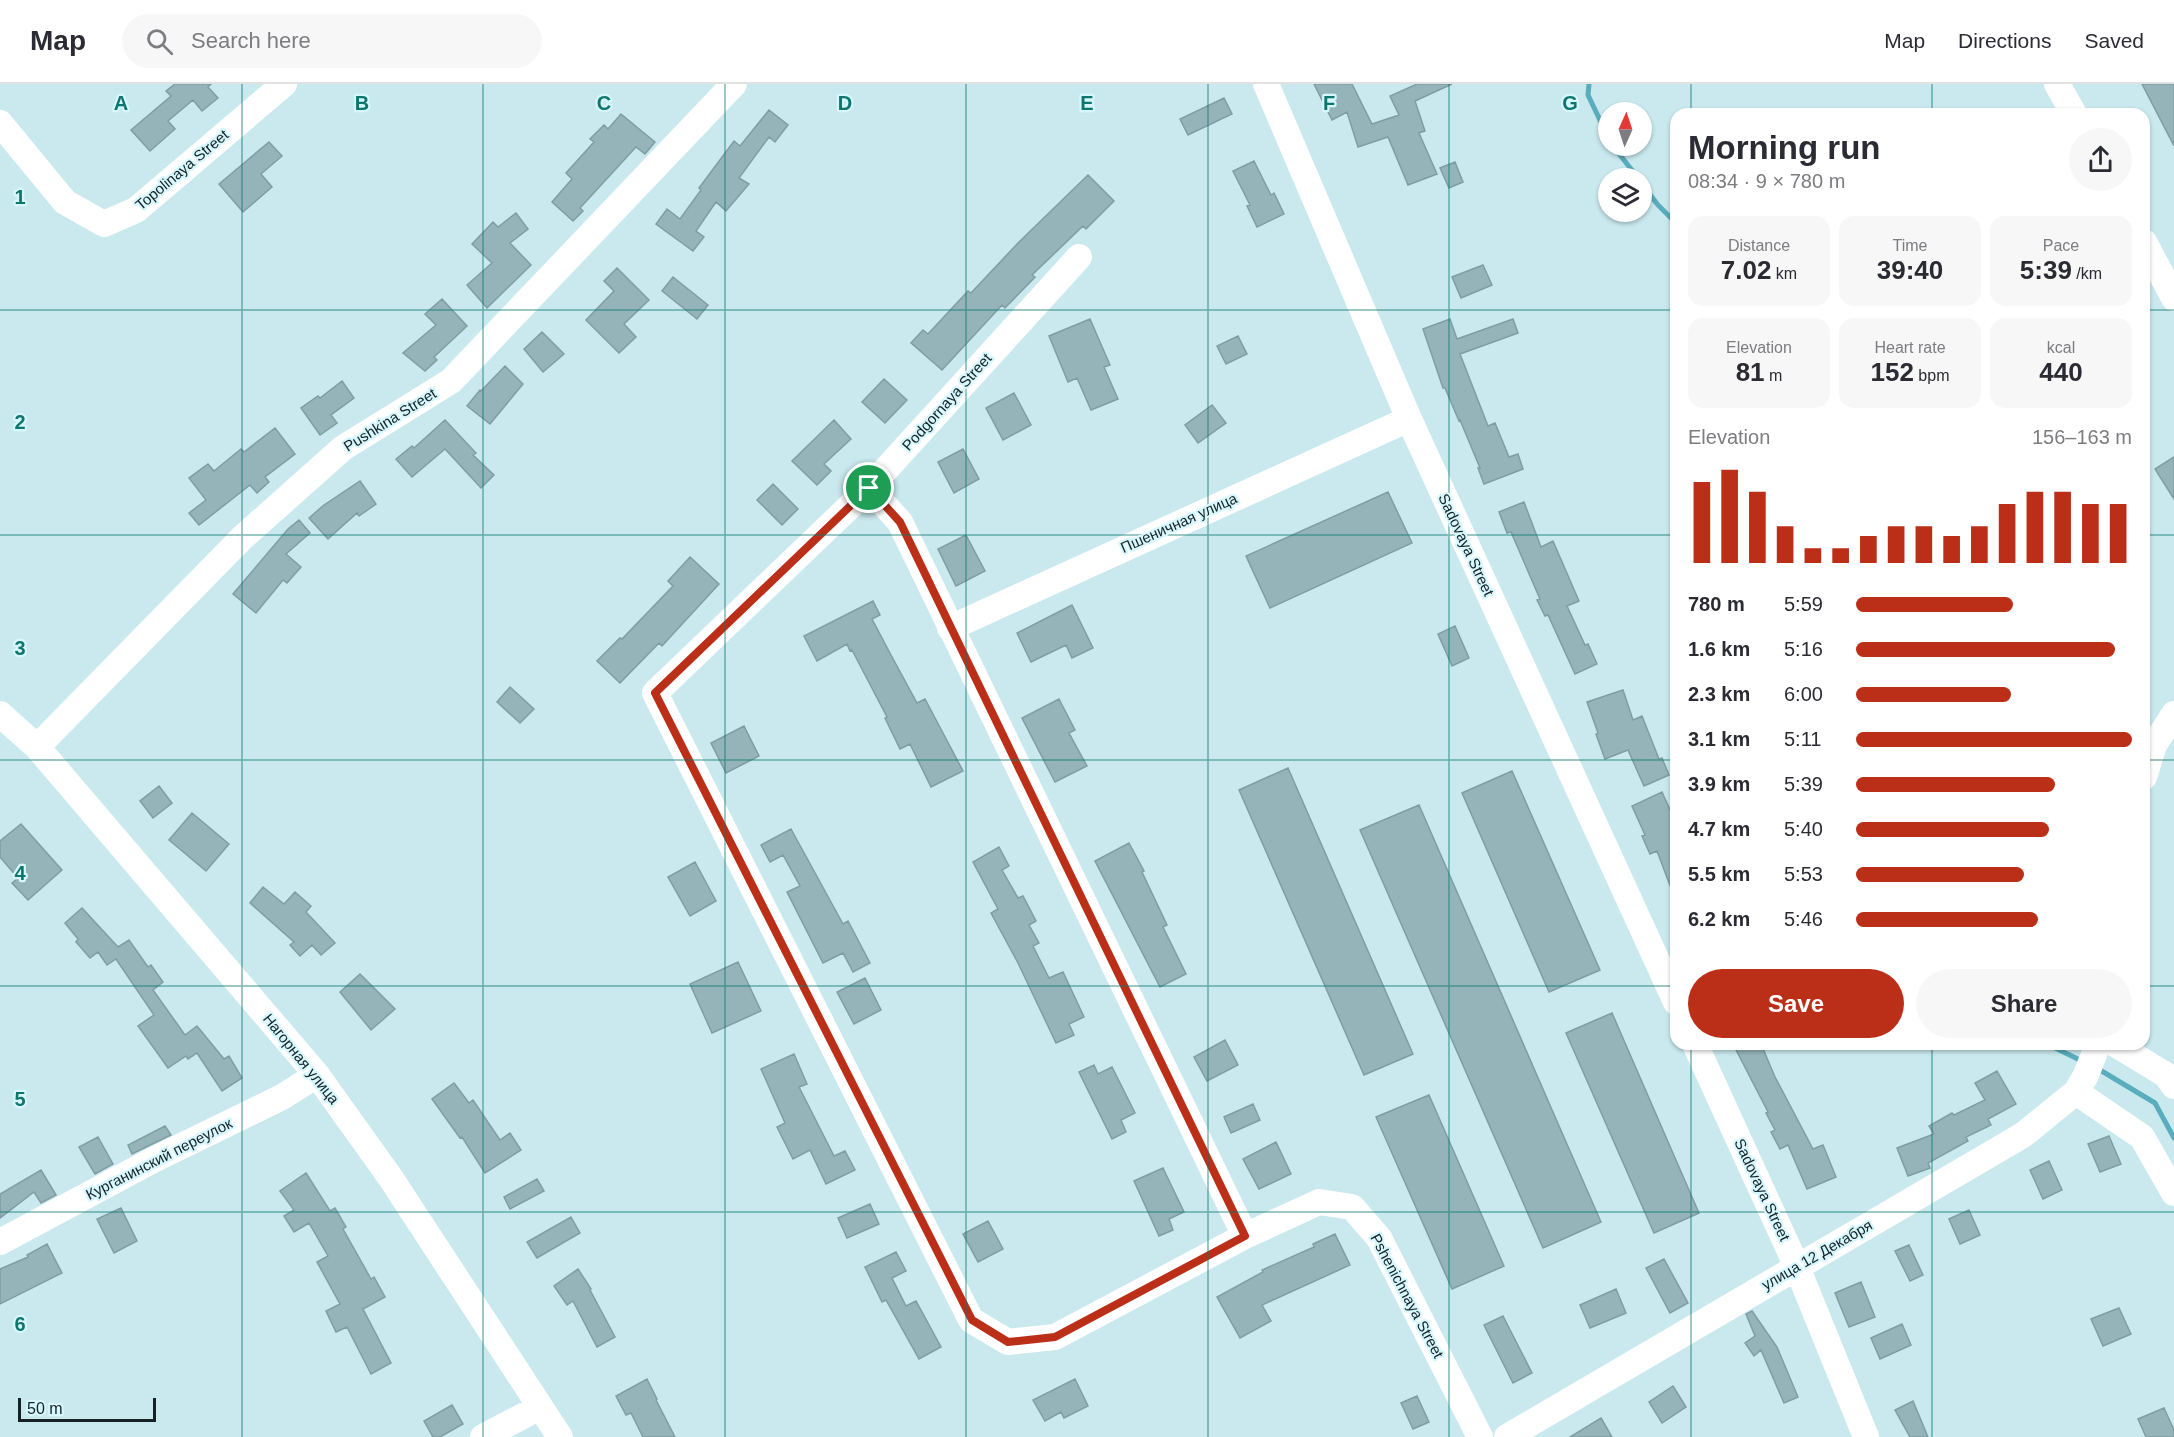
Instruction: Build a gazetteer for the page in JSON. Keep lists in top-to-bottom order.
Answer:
{
  "streets": {
    "street": [
      "Topolinaya Street",
      "Podgornaya Street",
      "Pushkina Street",
      "Пшеничная улица",
      "Sadovaya Street",
      "Нагорная улица",
      "Курганинский переулок",
      "улица 12 Декабря",
      "Pshenichnaya Street"
    ]
  },
  "crossings": [
    ["Podgornaya Street", "Pshenichnaya Street"],
    ["Pushkina Street", "Нагорная улица"],
    ["Пшеничная улица", "Sadovaya Street"],
    ["Sadovaya Street", "улица 12 Декабря"],
    ["Нагорная улица", "Курганинский переулок"]
  ],
  "scale_bar": "50 m",
  "north": "top",
  "page": {
    "header": "Map",
    "search": "Search here",
    "nav": ["Map", "Directions", "Saved"],
    "heading": ["Morning run", "08:34 · 9 × 780 m"],
    "stats": [
      ["Distance", "7.02 km"],
      ["Time", "39:40"],
      ["Pace", "5:39 /km"],
      ["Elevation", "81 m"],
      ["Heart rate", "152 bpm"],
      ["kcal", "440"]
    ],
    "chart": ["Elevation", "156–163 m"],
    "list": [
      {
        "name": "780 m",
        "note": "5:59"
      },
      {
        "name": "1.6 km",
        "note": "5:16"
      },
      {
        "name": "2.3 km",
        "note": "6:00"
      },
      {
        "name": "3.1 km",
        "note": "5:11"
      },
      {
        "name": "3.9 km",
        "note": "5:39"
      },
      {
        "name": "4.7 km",
        "note": "5:40"
      },
      {
        "name": "5.5 km",
        "note": "5:53"
      },
      {
        "name": "6.2 km",
        "note": "5:46"
      }
    ],
    "buttons": ["Save", "Share"],
    "scale": "50 m"
  },
  "grid": {
    "columns": [
      "A",
      "B",
      "C",
      "D",
      "E",
      "F",
      "G"
    ],
    "rows": [
      "1",
      "2",
      "3",
      "4",
      "5",
      "6"
    ]
  }
}
